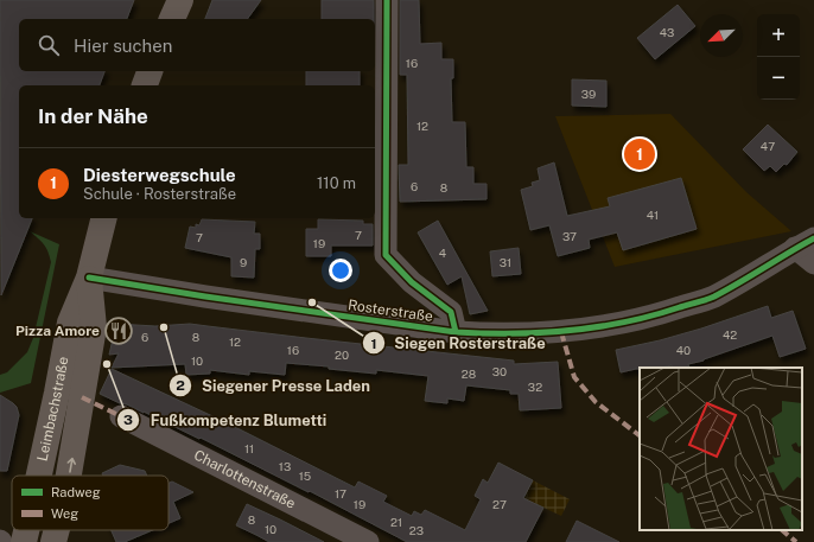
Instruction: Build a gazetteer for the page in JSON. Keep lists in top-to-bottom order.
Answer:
{
  "streets": {
    "main road": ["Leimbachstraße"],
    "street": ["Rosterstraße", "Charlottenstraße"]
  },
  "crossings": [
    ["Rosterstraße", "Leimbachstraße"]
  ],
  "places": {
    "other": ["Siegen Rosterstraße", "Siegener Presse Laden", "Fußkompetenz Blumetti"],
    "restaurant": ["Pizza Amore"]
  },
  "house_numbers": [
    "43",
    "16",
    "39",
    "12",
    "47",
    "6",
    "8",
    "41",
    "7",
    "37",
    "7",
    "19",
    "4",
    "9",
    "31",
    "42",
    "6",
    "8",
    "12",
    "16",
    "40",
    "20",
    "10",
    "30",
    "28",
    "32",
    "11",
    "13",
    "15",
    "17",
    "19",
    "27",
    "8",
    "21",
    "10",
    "23"
  ],
  "legend": ["Radweg", "Weg"],
  "north": "bottom left",
  "page": {
    "map_buttons": ["+", "−"],
    "search": "Hier suchen",
    "heading": "In der Nähe",
    "pins": "1",
    "list": [
      {
        "mark": "1",
        "name": "Diesterwegschule",
        "note": "Schule · Rosterstraße",
        "value": "110 m"
      }
    ]
  }
}
